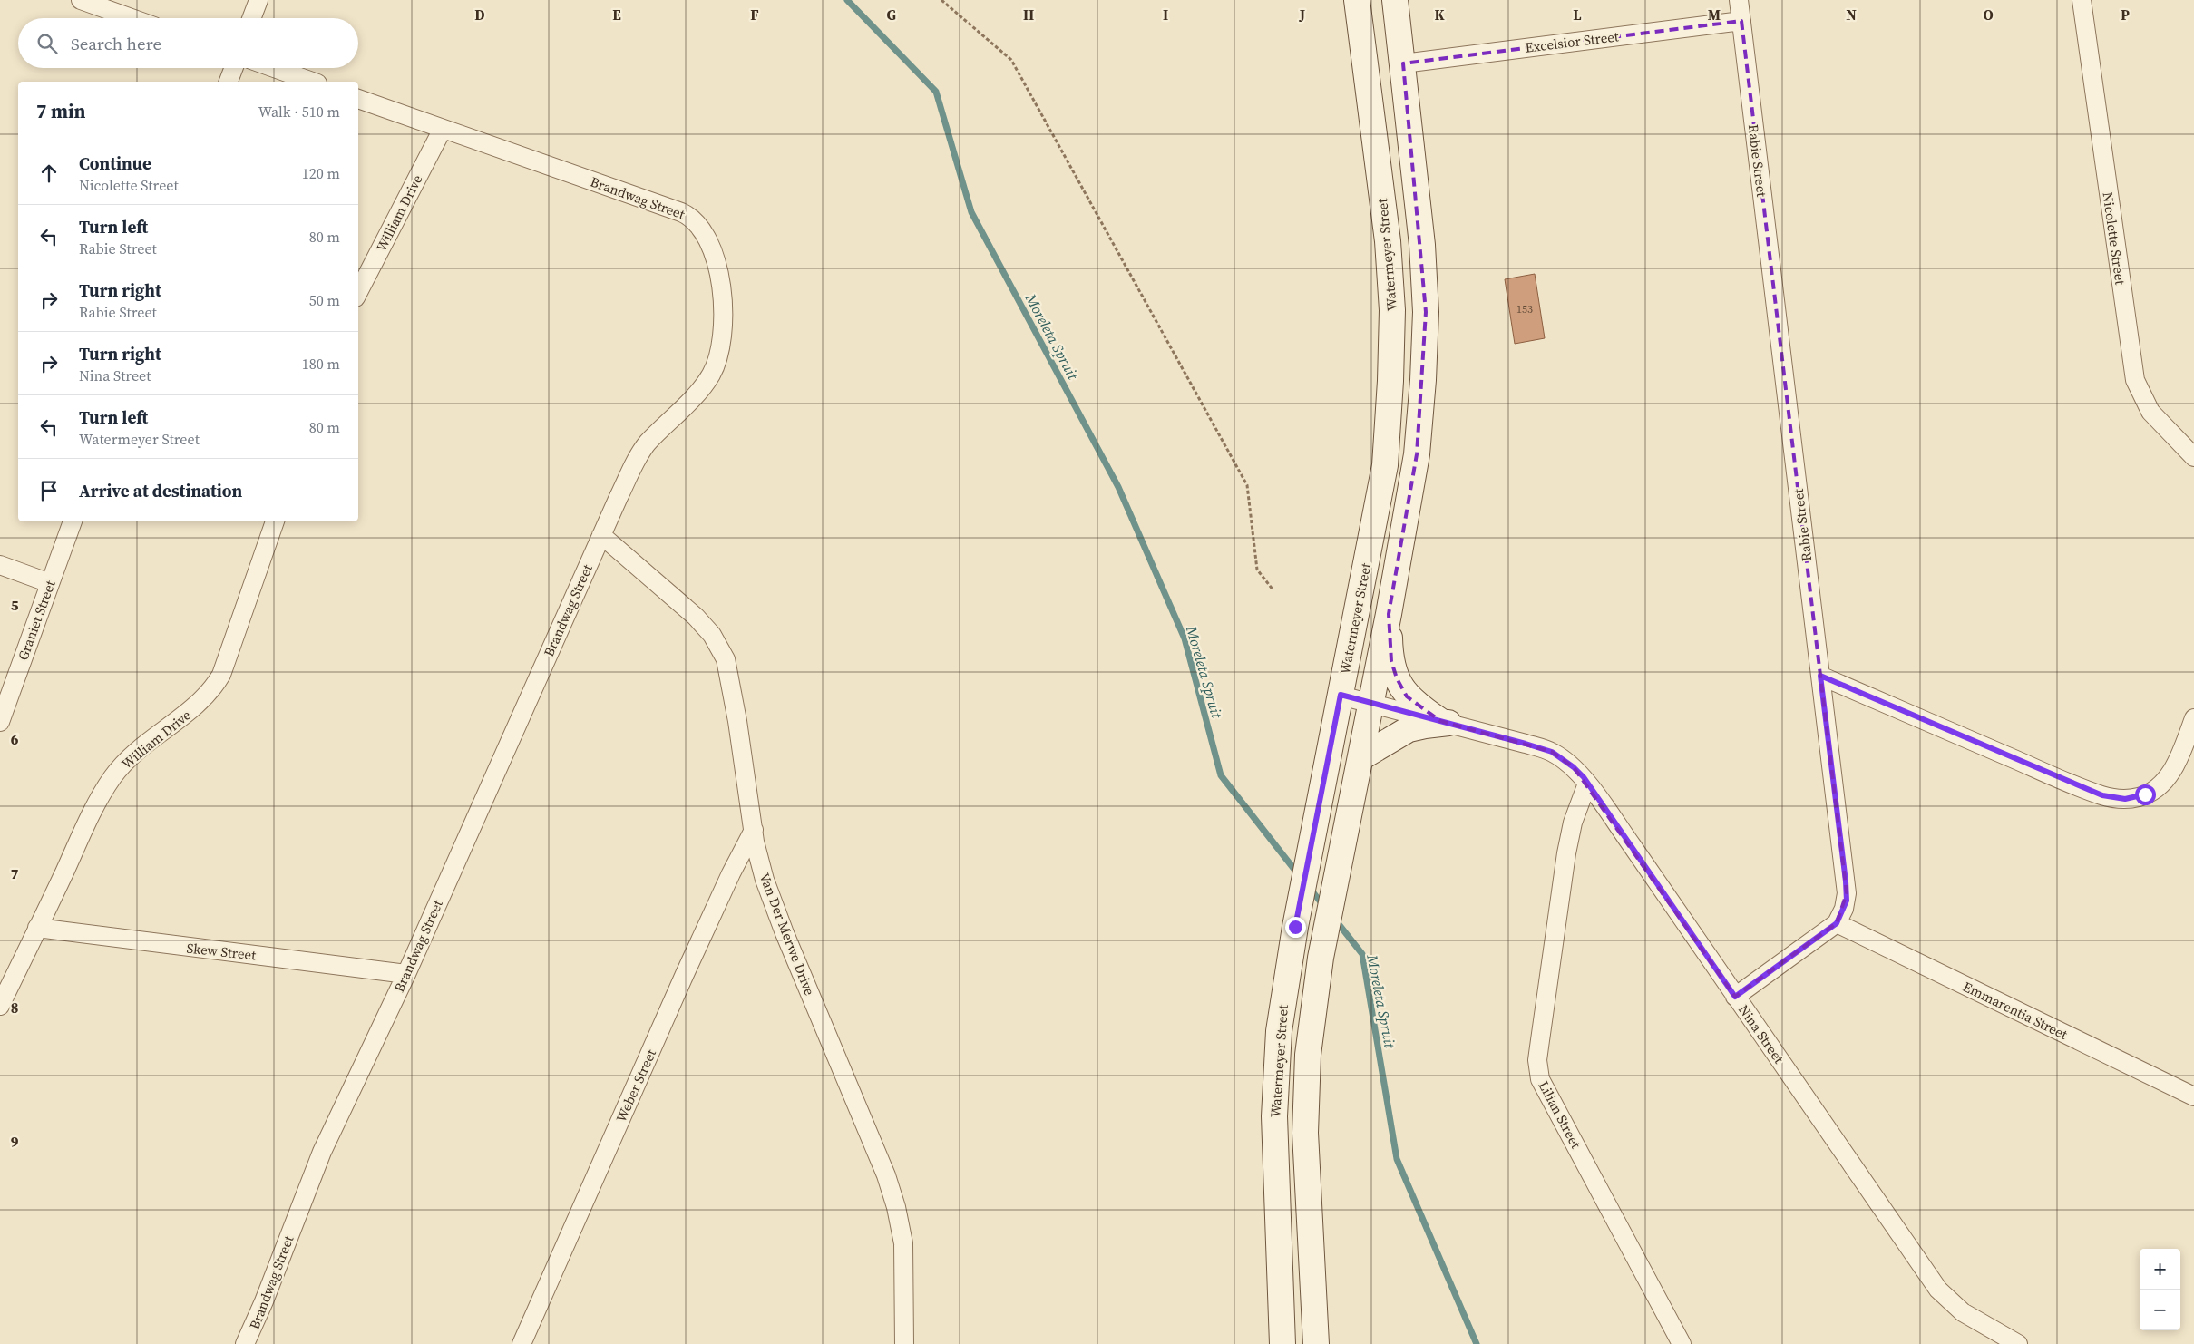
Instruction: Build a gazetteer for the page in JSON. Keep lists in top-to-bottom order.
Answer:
{
  "streets": {
    "main road": ["Watermeyer Street"],
    "street": [
      "Excelsior Street",
      "Rabie Street",
      "Brandwag Street",
      "William Drive",
      "Nicolette Street",
      "Graniet Street",
      "Van Der Merwe Drive",
      "Skew Street",
      "Emmarentia Street",
      "Nina Street",
      "Weber Street",
      "Lilian Street"
    ]
  },
  "crossings": [
    ["Excelsior Street", "Rabie Street"],
    ["Excelsior Street", "Watermeyer Street"],
    ["Rabie Street", "Emmarentia Street"],
    ["Brandwag Street", "William Drive"],
    ["Brandwag Street", "Van Der Merwe Drive"],
    ["Brandwag Street", "Skew Street"],
    ["William Drive", "Skew Street"],
    ["Watermeyer Street", "Nina Street"],
    ["Van Der Merwe Drive", "Weber Street"],
    ["Nina Street", "Lilian Street"]
  ],
  "water": ["Moreleta Spruit"],
  "house_numbers": ["153"],
  "page": {
    "search": "Search here",
    "heading": ["7 min", "Walk · 510 m"],
    "list": [
      ["Continue", "Nicolette Street", "120 m"],
      ["Turn left", "Rabie Street", "80 m"],
      ["Turn right", "Rabie Street", "50 m"],
      ["Turn right", "Nina Street", "180 m"],
      ["Turn left", "Watermeyer Street", "80 m"],
      "Arrive at destination"
    ],
    "map_buttons": ["+", "−"]
  },
  "grid": {
    "columns": [
      "D",
      "E",
      "F",
      "G",
      "H",
      "I",
      "J",
      "K",
      "L",
      "M",
      "N",
      "O",
      "P"
    ],
    "rows": [
      "5",
      "6",
      "7",
      "8",
      "9"
    ]
  }
}
